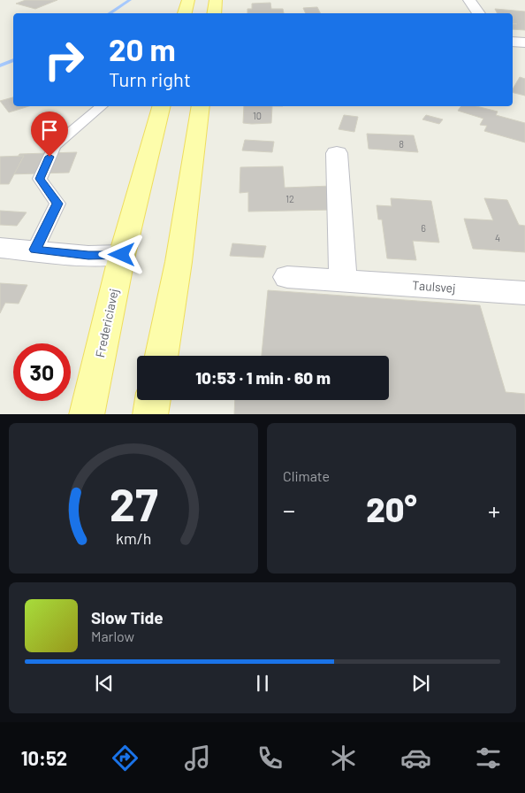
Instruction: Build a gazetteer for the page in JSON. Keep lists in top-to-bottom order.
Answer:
{
  "streets": {
    "main road": ["Fredericiavej"],
    "street": ["Taulsvej"]
  },
  "house_numbers": [
    "10",
    "8",
    "12",
    "6",
    "4"
  ],
  "page": {
    "turn": ["20 m", "Turn right"],
    "limit": "30",
    "trip": "10:53 · 1 min · 60 m",
    "tile": "Climate",
    "heat": ["−", "20°", "+"],
    "song": ["Slow Tide", "Marlow"],
    "tabs": "10:52",
    "gauge": ["27", "km/h"]
  }
}
